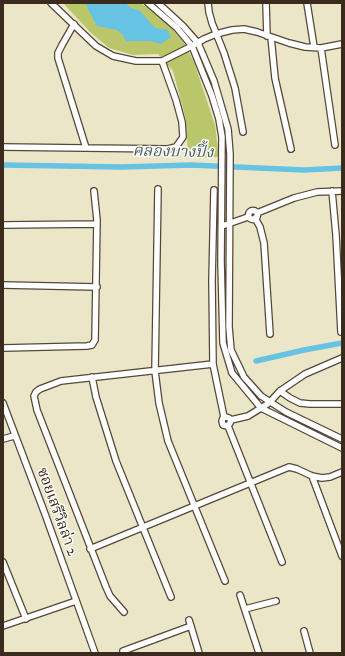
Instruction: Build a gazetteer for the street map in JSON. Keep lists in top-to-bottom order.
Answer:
{
  "streets": {
    "street": ["ซอยเสรีวิลล่า 2"]
  },
  "water": ["คลองบางปิ้ง"]
}
